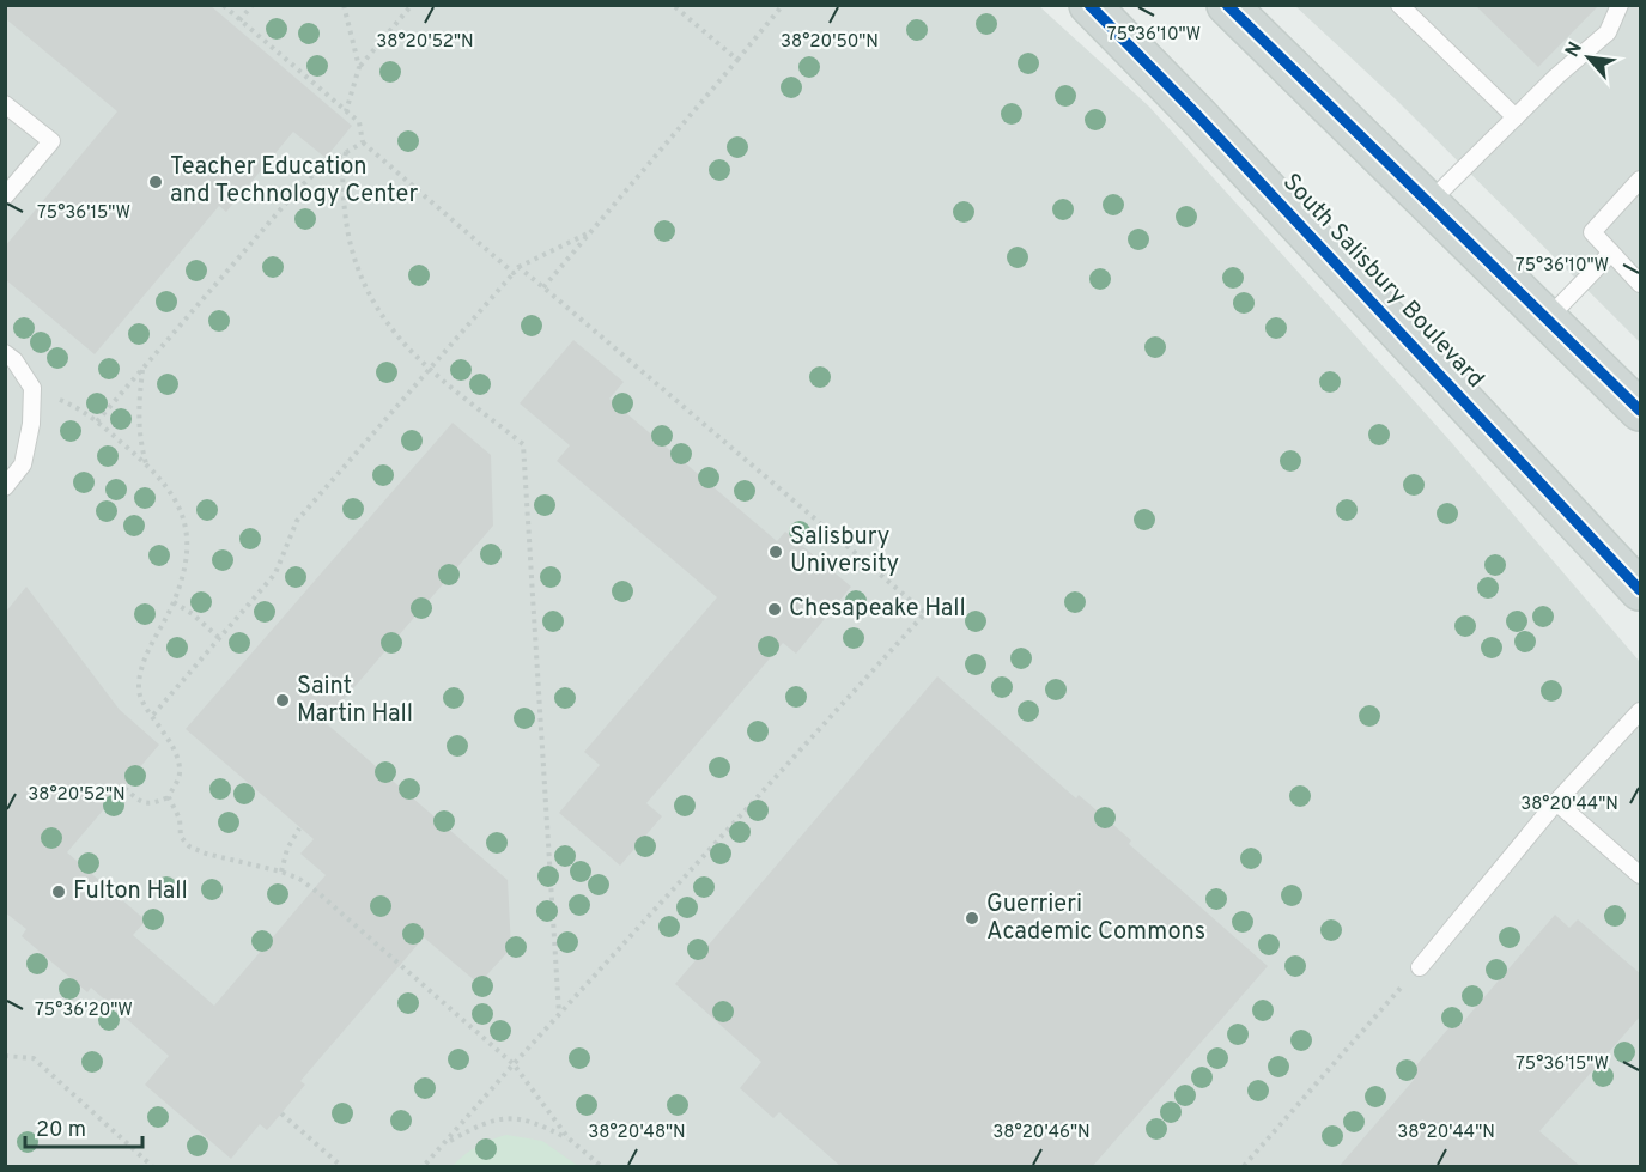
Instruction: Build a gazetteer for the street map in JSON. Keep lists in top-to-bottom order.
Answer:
{
  "streets": {
    "main road": ["South Salisbury Boulevard"]
  },
  "places": [
    "Teacher Education and Technology Center",
    "Salisbury University",
    "Chesapeake Hall",
    "Saint Martin Hall",
    "Fulton Hall",
    "Guerrieri Academic Commons"
  ],
  "scale_bar": "20 m",
  "north": "top left",
  "coordinates": [
    "75°36'10\"W",
    "38°20'52\"N",
    "38°20'50\"N",
    "75°36'15\"W",
    "38°20'44\"N",
    "75°36'20\"W",
    "38°20'48\"N",
    "38°20'46\"N"
  ]
}
